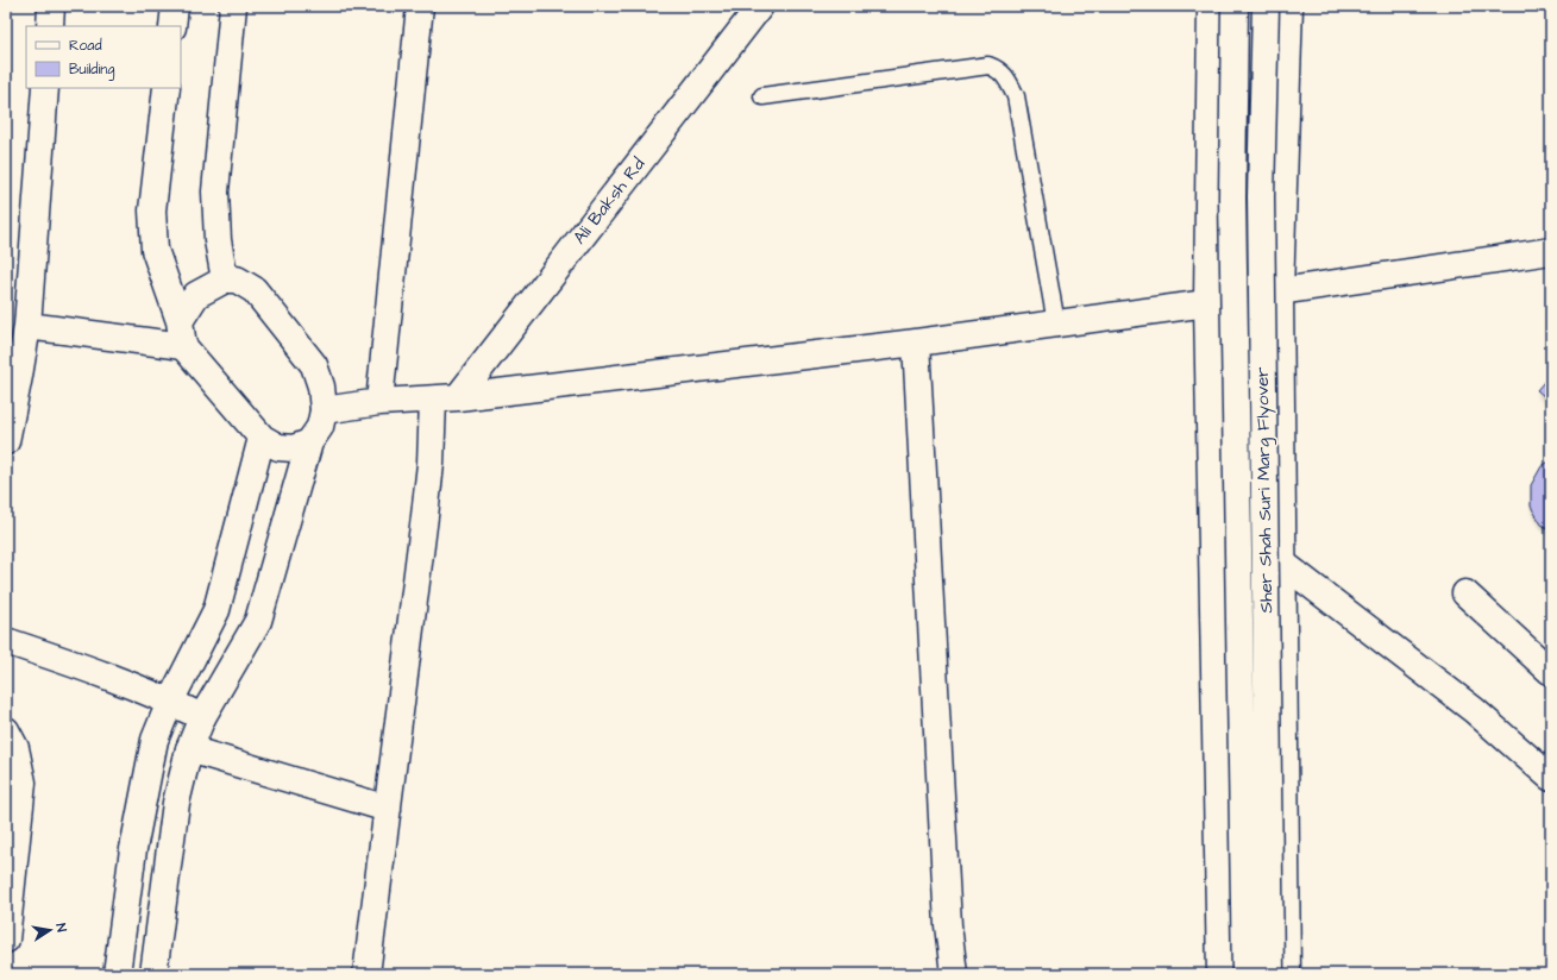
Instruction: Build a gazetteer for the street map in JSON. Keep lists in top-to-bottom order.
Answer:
{
  "streets": {
    "main road": ["Ali Baksh Rd", "Sher Shah Suri Marg Flyover"]
  },
  "legend": ["Road", "Building"],
  "north": "right"
}
